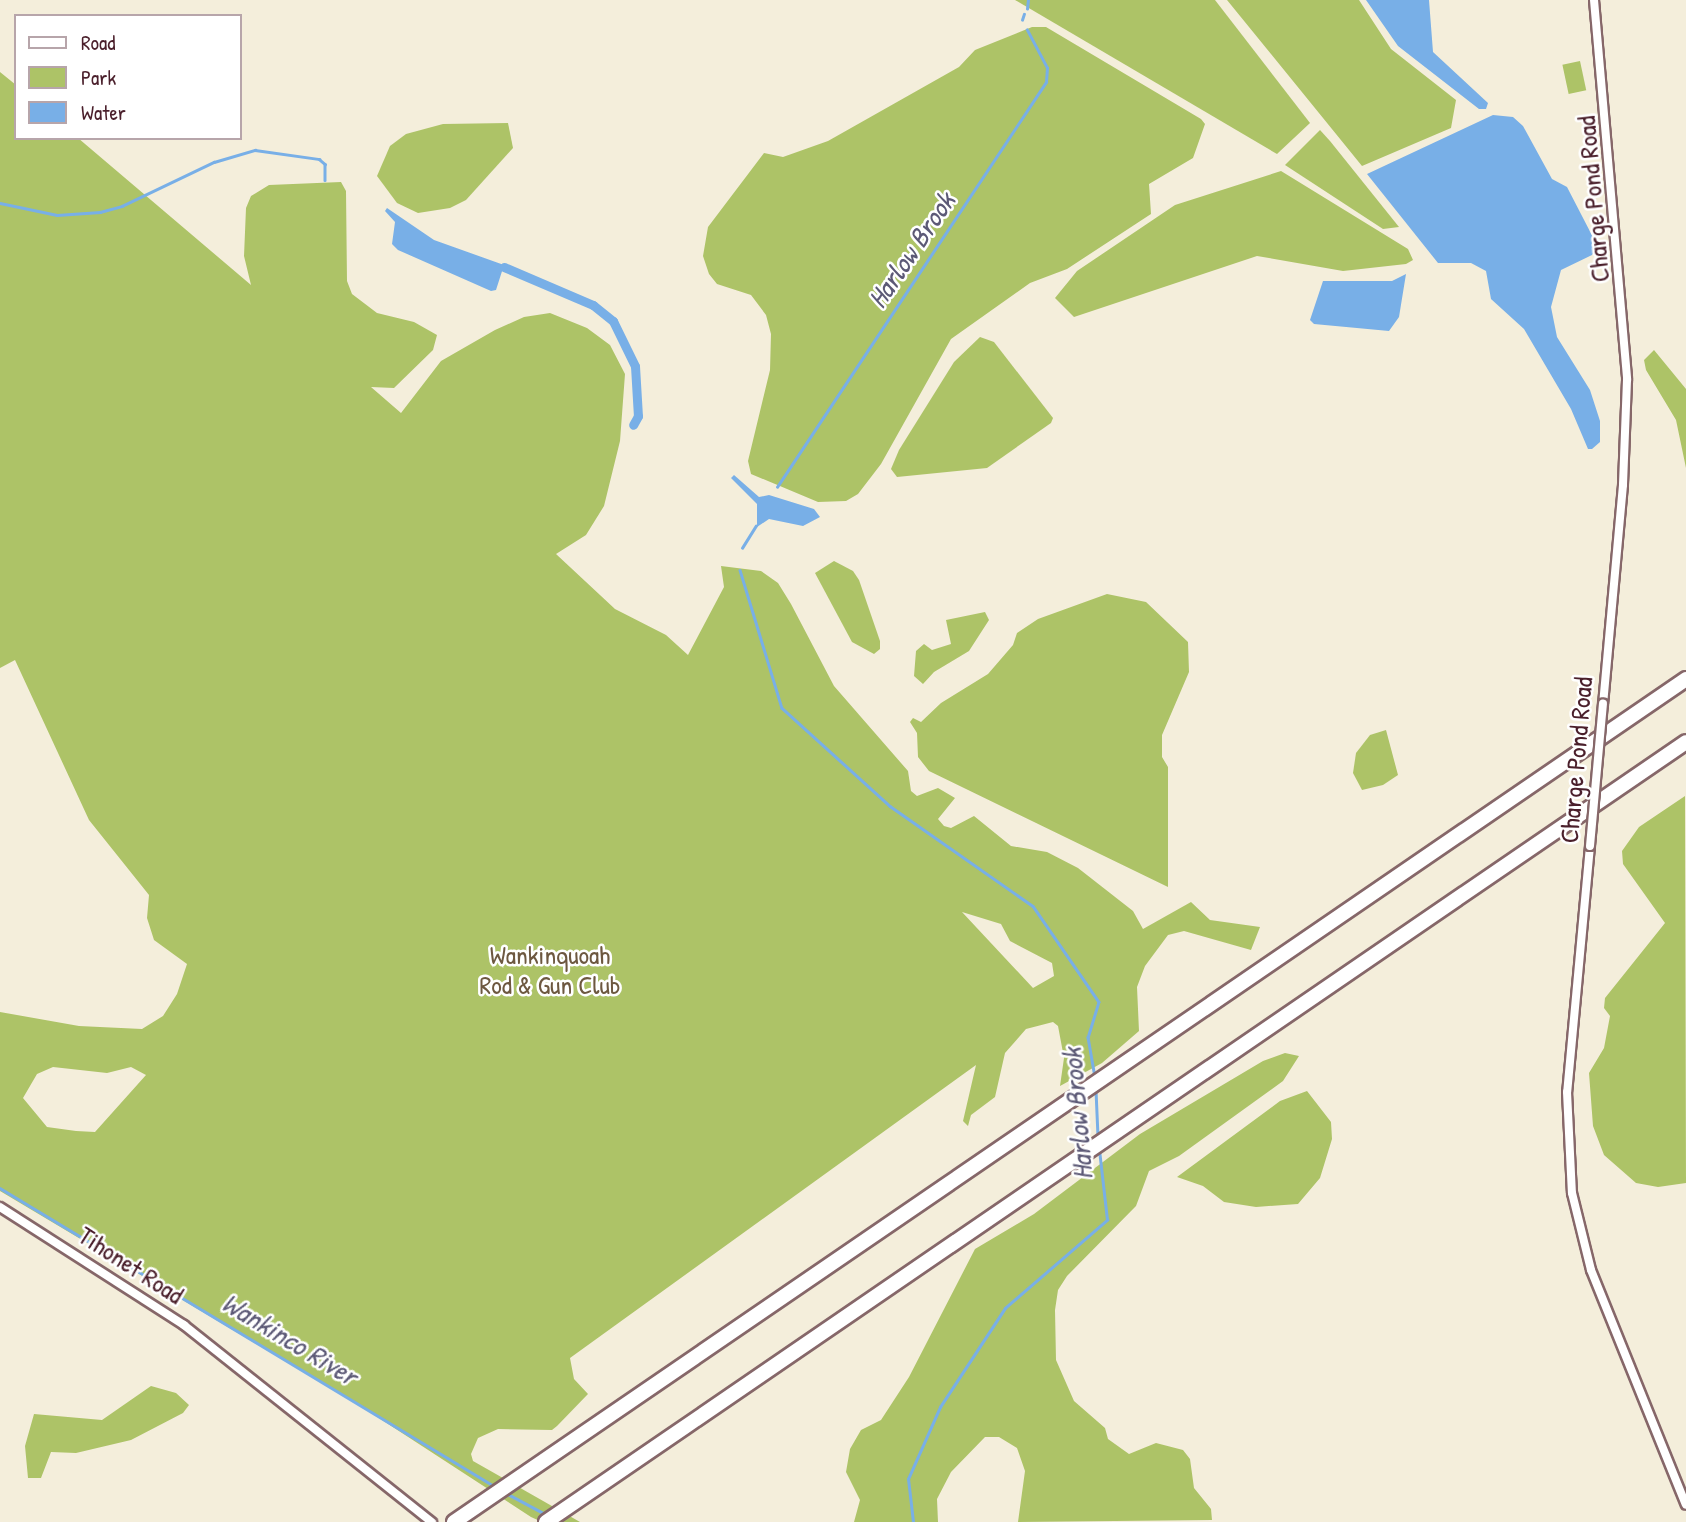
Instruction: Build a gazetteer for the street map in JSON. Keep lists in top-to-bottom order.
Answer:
{
  "streets": {
    "street": ["Charge Pond Road", "Tihonet Road"]
  },
  "water": ["Harlow Brook", "Wankinco River"],
  "parks": ["Wankinquoah Rod & Gun Club"],
  "legend": ["Road", "Park", "Water"]
}
